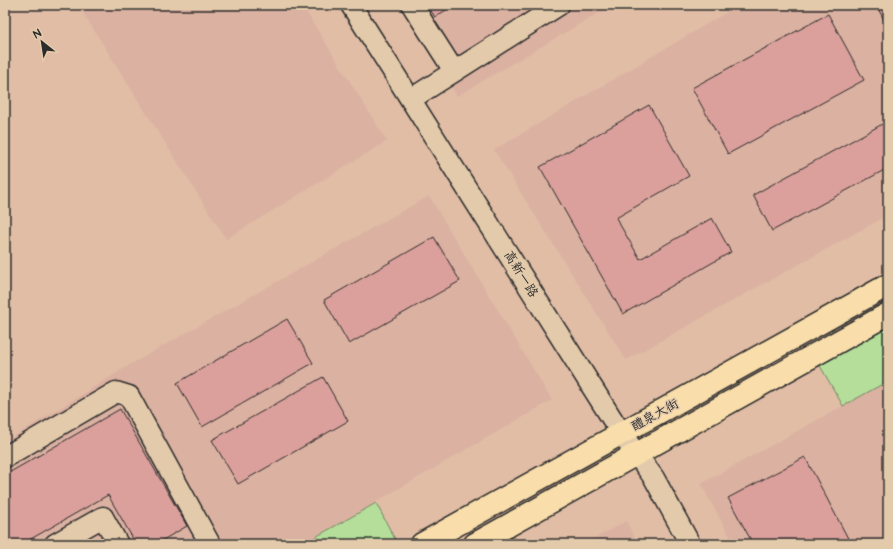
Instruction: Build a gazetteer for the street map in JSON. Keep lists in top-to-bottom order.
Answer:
{
  "streets": {
    "main road": ["醴泉大街"],
    "street": ["高新一路"]
  },
  "crossings": [
    ["高新一路", "醴泉大街"]
  ],
  "north": "top left"
}
